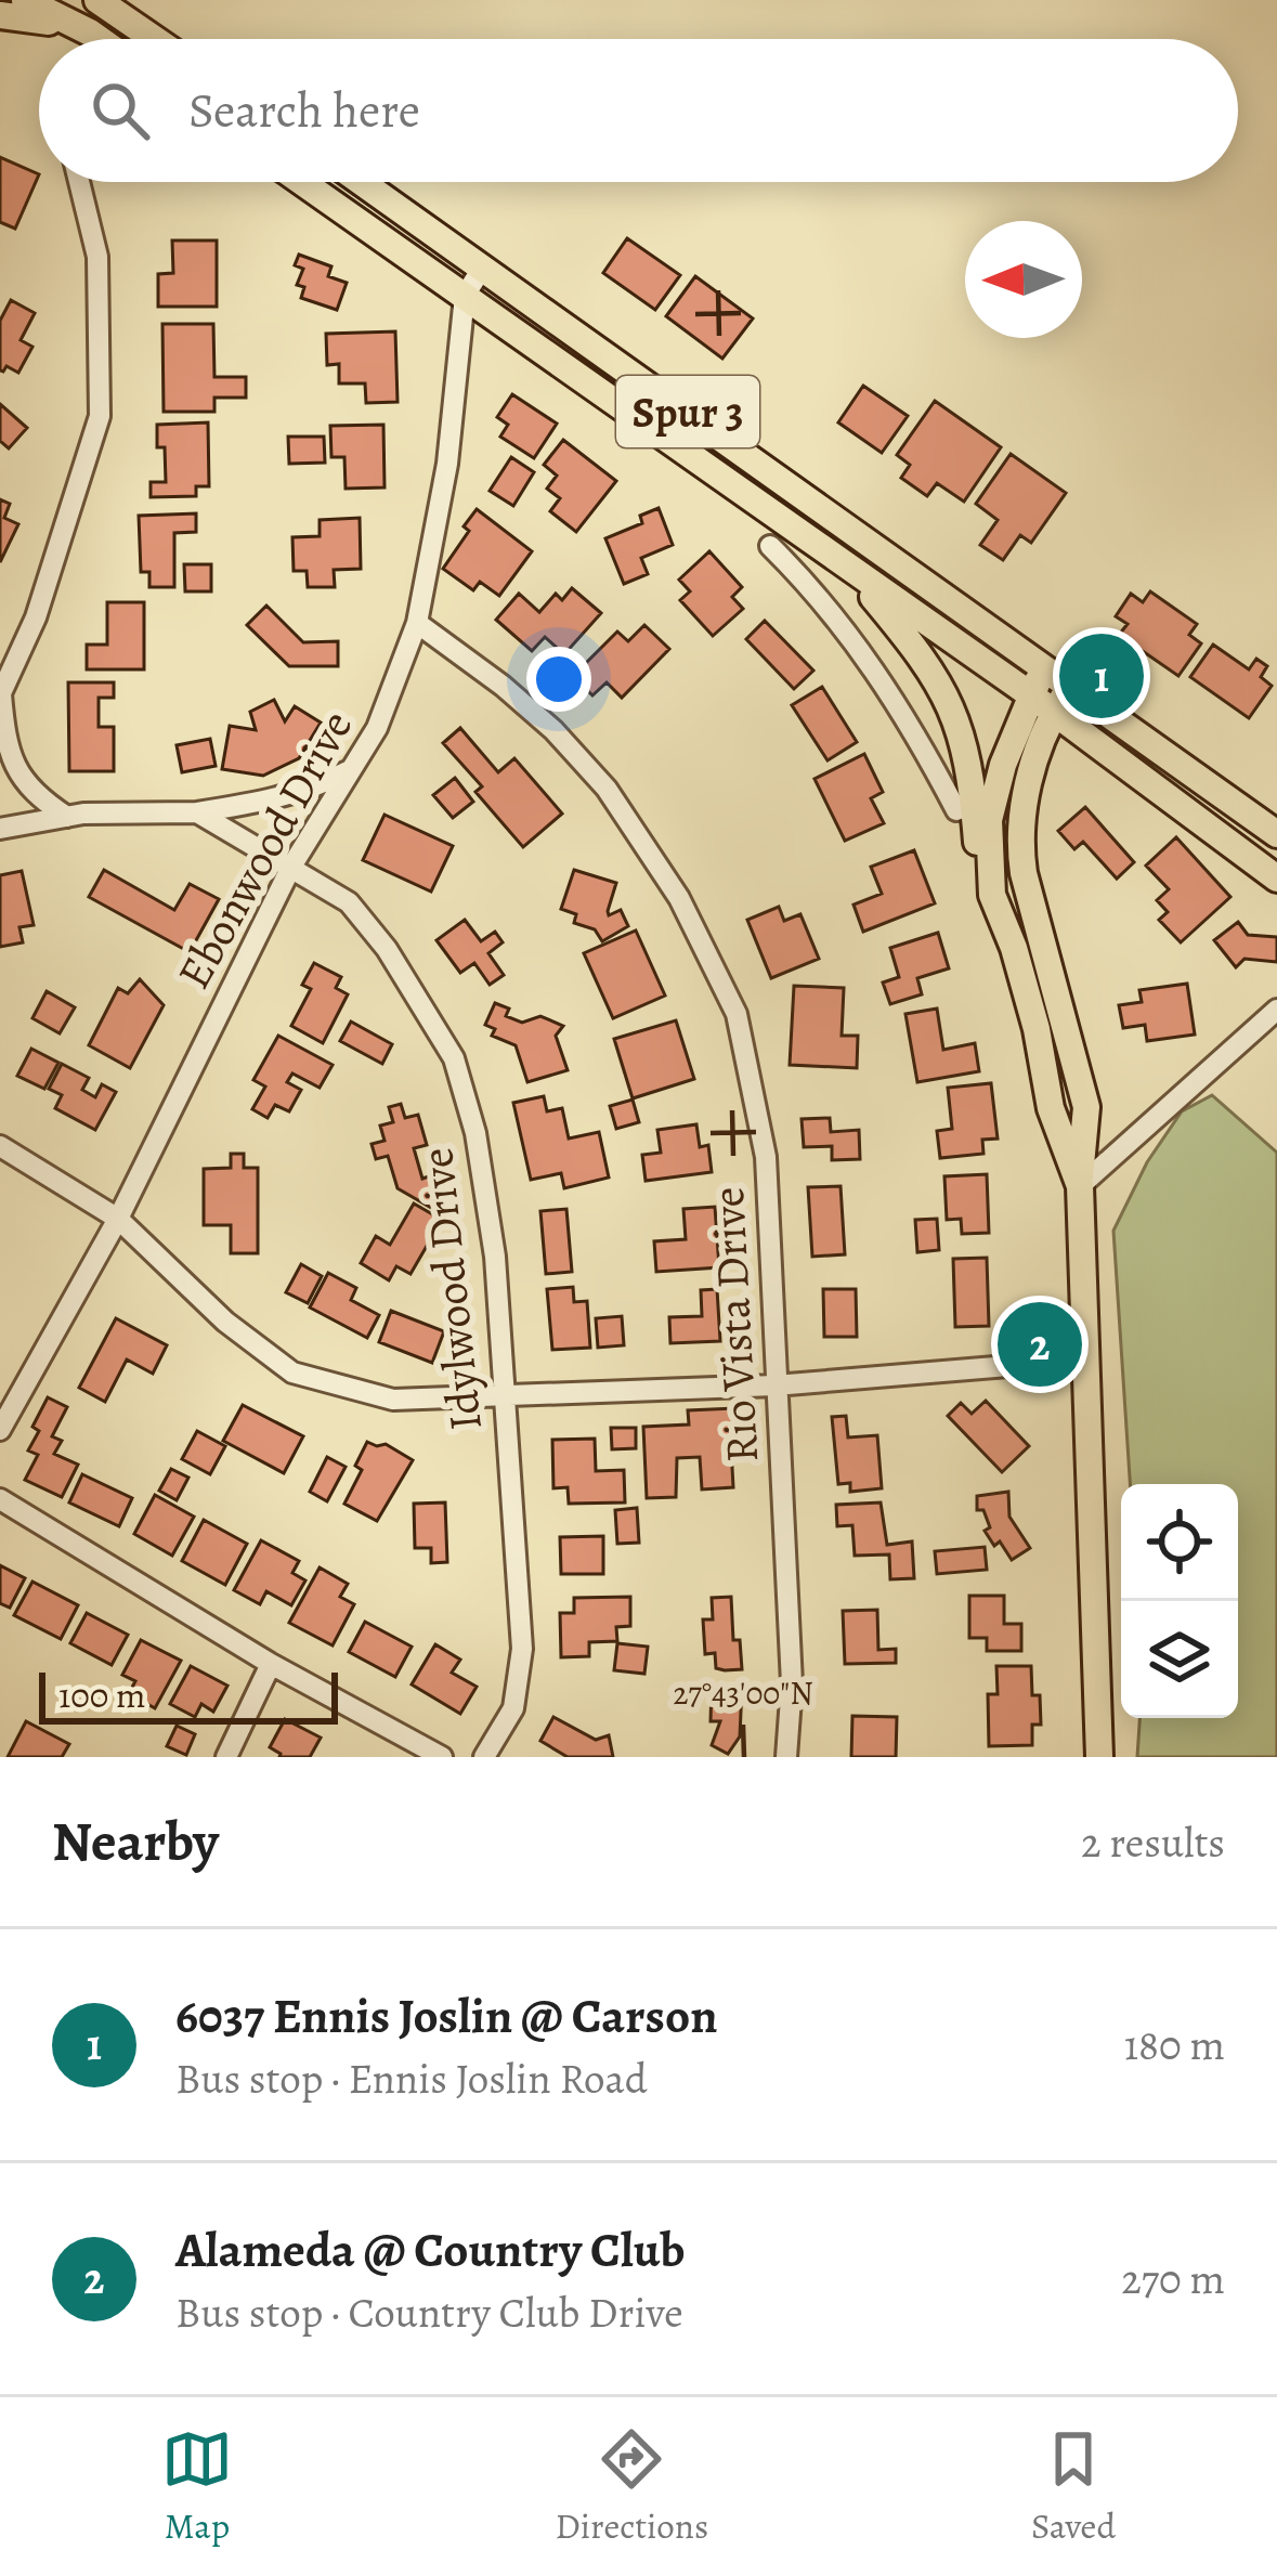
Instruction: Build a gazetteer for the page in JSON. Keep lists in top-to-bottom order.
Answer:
{
  "streets": {
    "main road": ["Spur 3"],
    "street": ["Ebonwood Drive", "Idylwood Drive", "Rio Vista Drive"]
  },
  "crossings": [
    ["Spur 3", "Ebonwood Drive"],
    ["Ebonwood Drive", "Idylwood Drive"],
    ["Ebonwood Drive", "Rio Vista Drive"]
  ],
  "scale_bar": "100 m",
  "north": "left",
  "page": {
    "search": "Search here",
    "pins": ["1", "2"],
    "scale": "100 m",
    "heading": ["Nearby", "2 results"],
    "list": [
      {
        "mark": "1",
        "name": "6037 Ennis Joslin @ Carson",
        "note": "Bus stop · Ennis Joslin Road",
        "value": "180 m"
      },
      {
        "mark": "2",
        "name": "Alameda @ Country Club",
        "note": "Bus stop · Country Club Drive",
        "value": "270 m"
      }
    ],
    "nav": ["Map", "Directions", "Saved"]
  },
  "coordinates": ["27°43'00\"N"]
}
